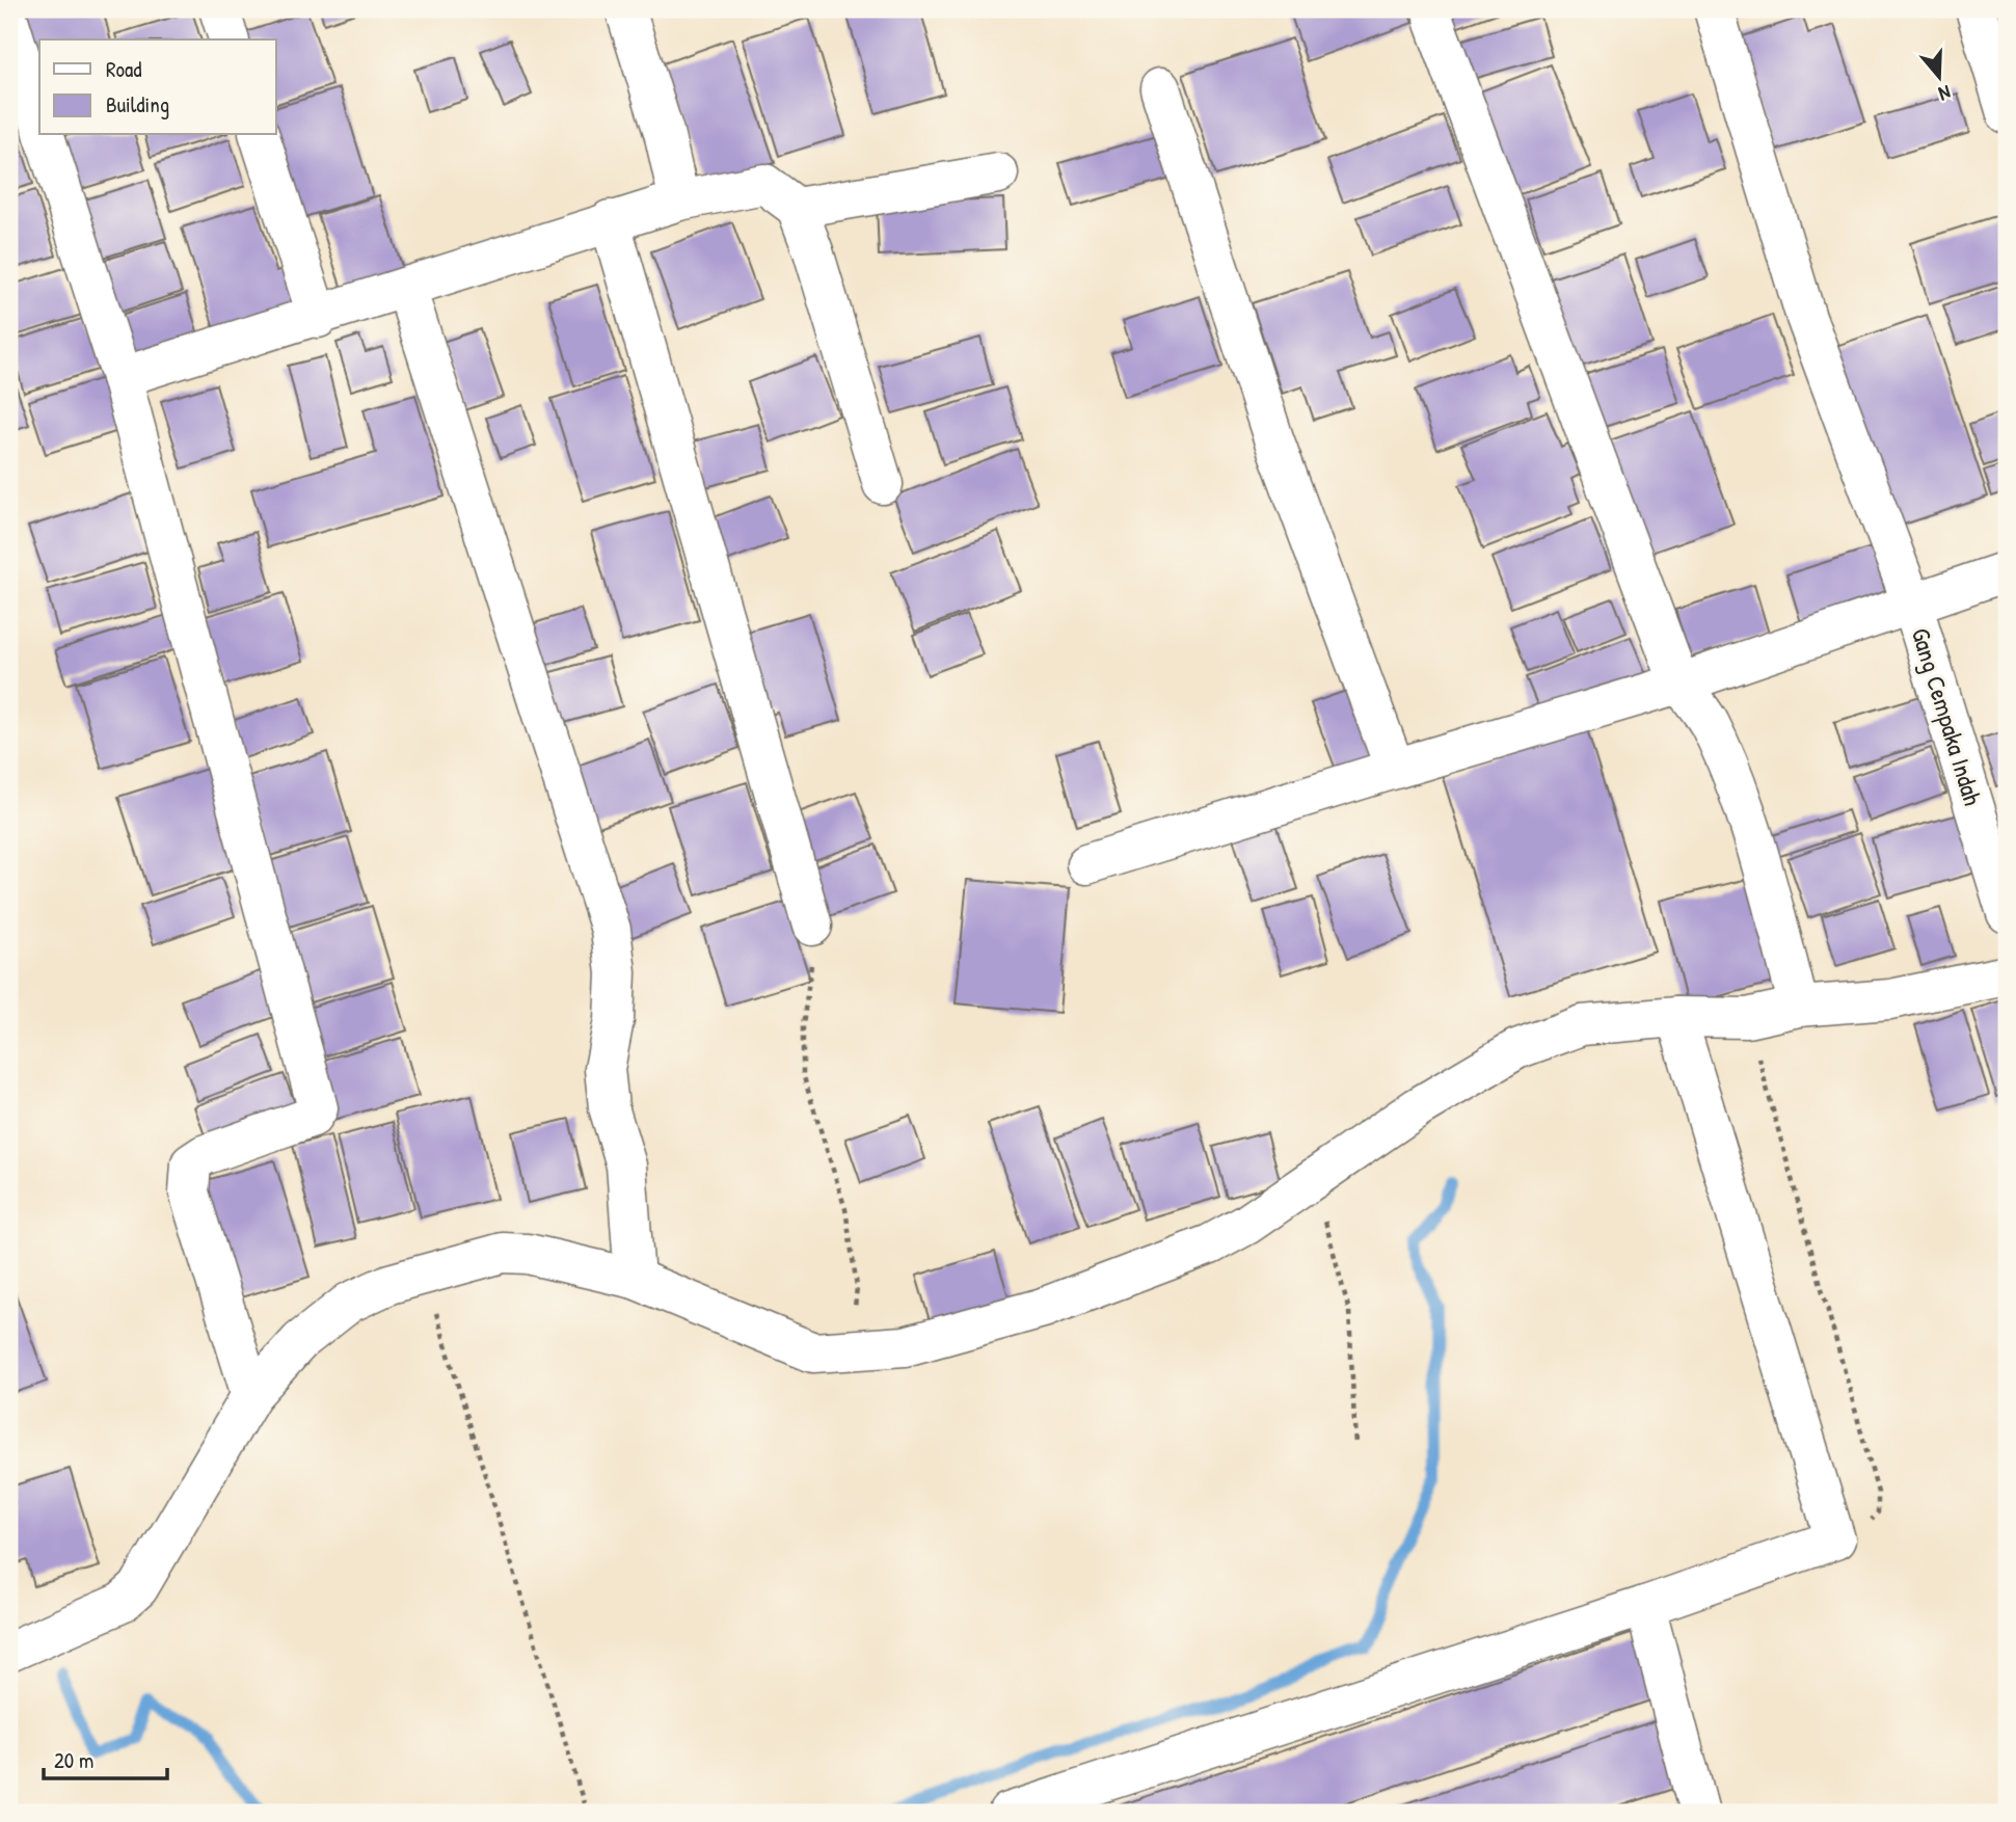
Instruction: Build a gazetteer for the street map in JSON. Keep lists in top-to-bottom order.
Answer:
{
  "streets": {
    "street": ["Gang Cempaka Indah"]
  },
  "legend": ["Road", "Building"],
  "scale_bar": "20 m",
  "north": "bottom"
}
